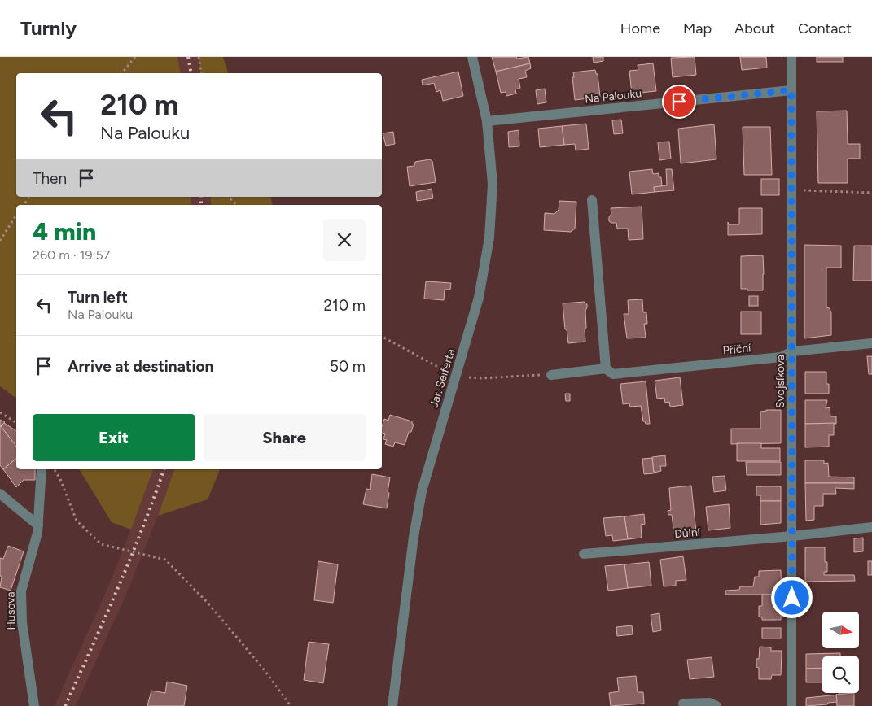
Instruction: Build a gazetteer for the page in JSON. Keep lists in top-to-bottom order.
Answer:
{
  "streets": {
    "street": [
      "Na Palouku",
      "Příční",
      "Jar. Seiferta",
      "Svojsíkova",
      "Důlní",
      "Husova"
    ]
  },
  "crossings": [
    ["Na Palouku", "Jar. Seiferta"],
    ["Na Palouku", "Svojsíkova"],
    ["Příční", "Svojsíkova"],
    ["Svojsíkova", "Důlní"]
  ],
  "north": "right",
  "page": {
    "header": "Turnly",
    "nav": [
      "Home",
      "Map",
      "About",
      "Contact"
    ],
    "turn": ["210 m", "Na Palouku"],
    "then": "Then",
    "heading": ["4 min", "260 m · 19:57"],
    "list": [
      {
        "name": "Turn left",
        "note": "Na Palouku",
        "value": "210 m"
      },
      {
        "name": "Arrive at destination",
        "value": "50 m"
      }
    ],
    "buttons": ["Exit", "Share"]
  }
}
